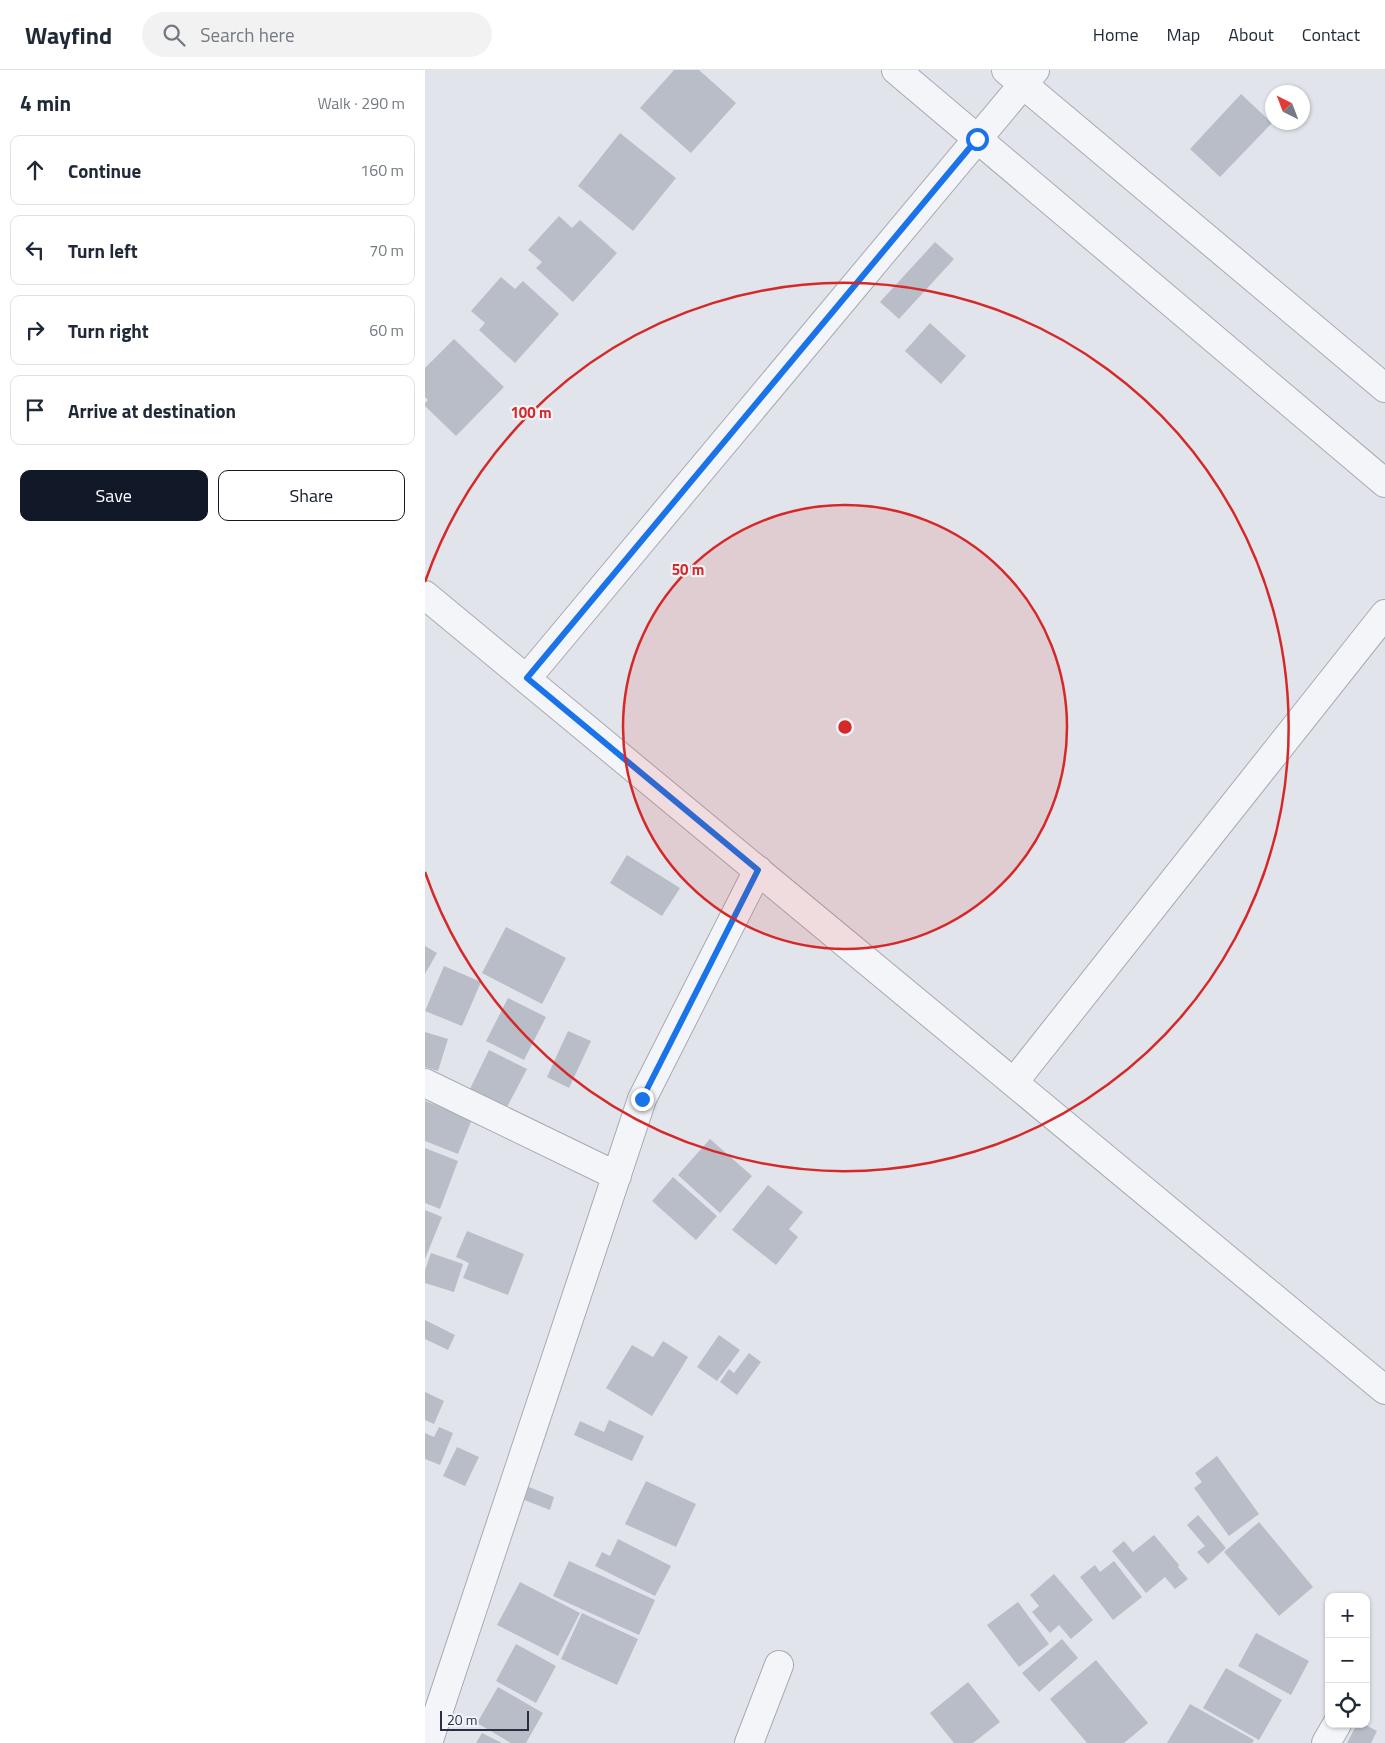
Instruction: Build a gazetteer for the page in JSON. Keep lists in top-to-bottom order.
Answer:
{
  "scale_bar": "20 m",
  "north": "top left",
  "page": {
    "header": "Wayfind",
    "search": "Search here",
    "nav": [
      "Home",
      "Map",
      "About",
      "Contact"
    ],
    "heading": ["4 min", "Walk · 290 m"],
    "list": [
      ["Continue", "160 m"],
      ["Turn left", "70 m"],
      ["Turn right", "60 m"],
      "Arrive at destination"
    ],
    "buttons": ["Save", "Share"],
    "map_buttons": ["+", "−"],
    "scale": "20 m"
  },
  "rings": ["100 m", "50 m"]
}
